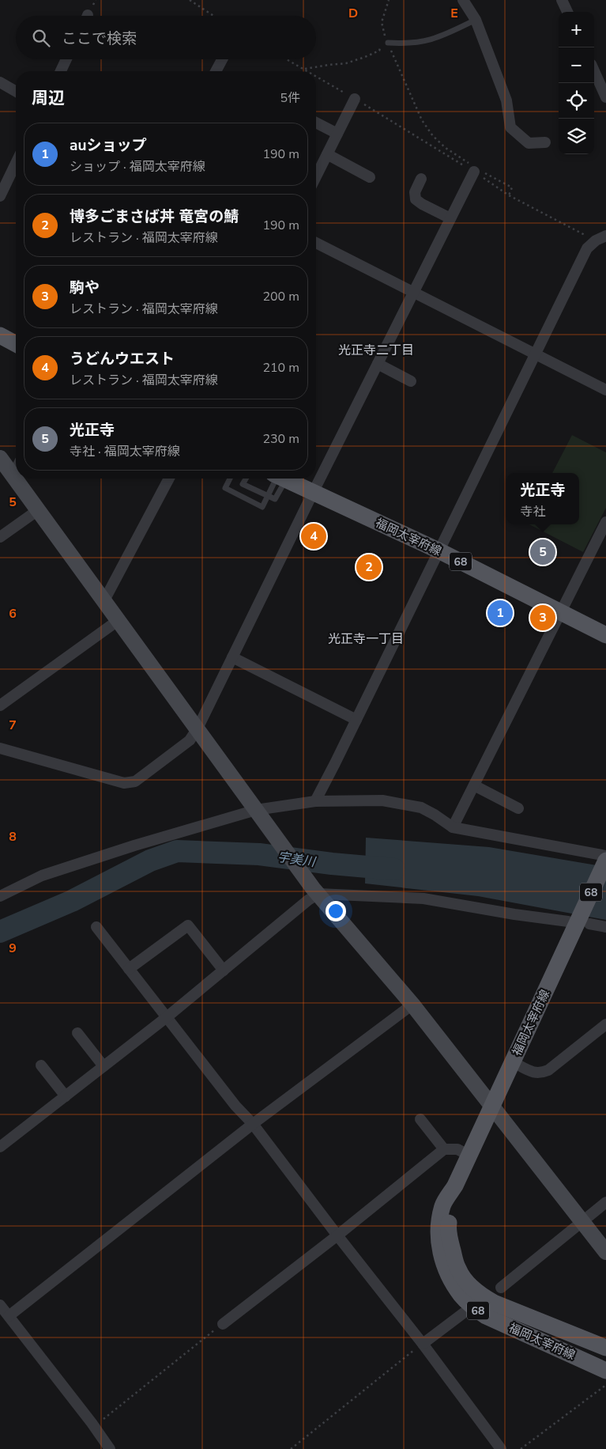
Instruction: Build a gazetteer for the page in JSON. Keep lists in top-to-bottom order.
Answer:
{
  "streets": {
    "main road": ["福岡太宰府線", "68"]
  },
  "districts": ["光正寺二丁目", "光正寺一丁目"],
  "water": ["宇美川"],
  "page": {
    "map_buttons": ["+", "−"],
    "search": "ここで検索",
    "heading": ["周辺", "5件"],
    "list": [
      {
        "mark": "1",
        "name": "auショップ",
        "note": "ショップ · 福岡太宰府線",
        "value": "190 m"
      },
      {
        "mark": "2",
        "name": "博多ごまさば丼 竜宮の鯖",
        "note": "レストラン · 福岡太宰府線",
        "value": "190 m"
      },
      {
        "mark": "3",
        "name": "駒や",
        "note": "レストラン · 福岡太宰府線",
        "value": "200 m"
      },
      {
        "mark": "4",
        "name": "うどんウエスト",
        "note": "レストラン · 福岡太宰府線",
        "value": "210 m"
      },
      {
        "mark": "5",
        "name": "光正寺",
        "note": "寺社 · 福岡太宰府線",
        "value": "230 m"
      }
    ],
    "popup": ["光正寺", "寺社"],
    "pins": [
      "4",
      "5",
      "2",
      "1",
      "3"
    ]
  },
  "grid": {
    "columns": ["D", "E"],
    "rows": [
      "5",
      "6",
      "7",
      "8",
      "9"
    ]
  }
}
